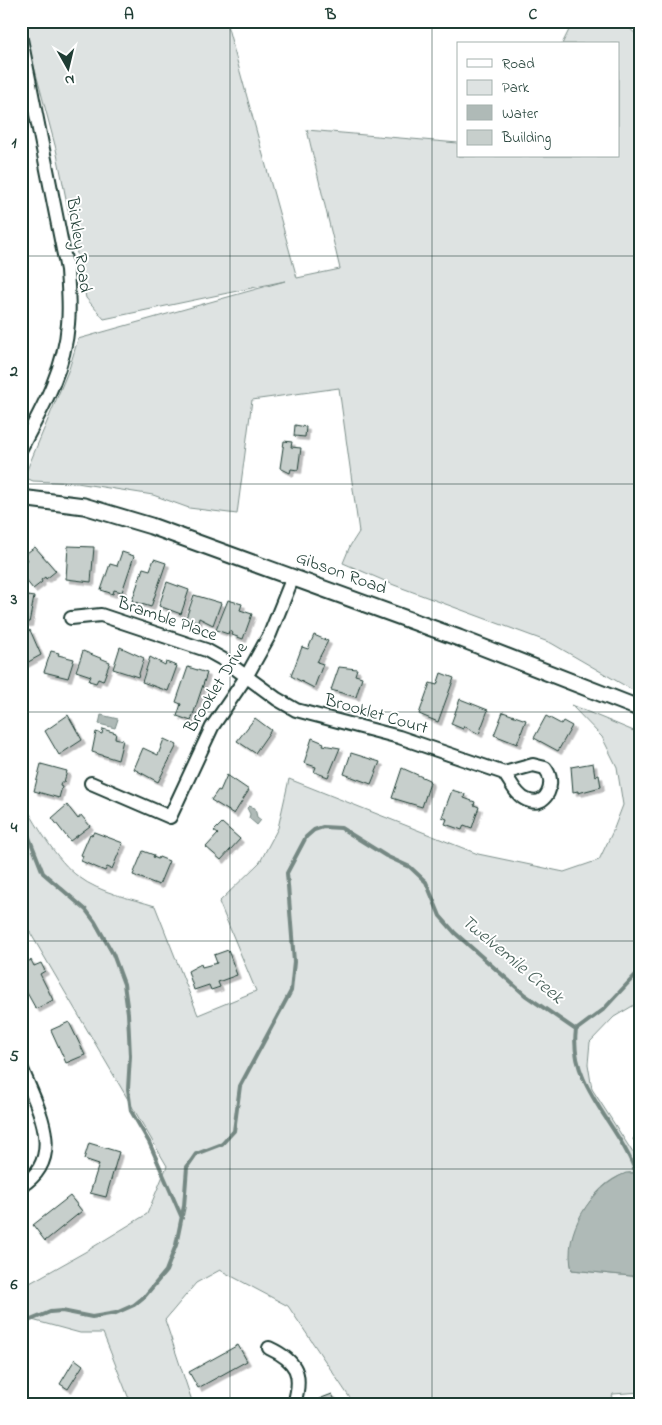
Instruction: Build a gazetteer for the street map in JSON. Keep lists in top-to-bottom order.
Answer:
{
  "streets": {
    "street": [
      "Bickley Road",
      "Gibson Road",
      "Bramble Place",
      "Brooklet Drive",
      "Brooklet Court"
    ]
  },
  "crossings": [
    ["Gibson Road", "Brooklet Drive"],
    ["Bramble Place", "Brooklet Drive"],
    ["Bramble Place", "Brooklet Court"],
    ["Brooklet Drive", "Brooklet Court"]
  ],
  "water": ["Twelvemile Creek"],
  "legend": [
    "Road",
    "Park",
    "Water",
    "Building"
  ],
  "north": "bottom",
  "grid": {
    "columns": ["A", "B", "C"],
    "rows": [
      "1",
      "2",
      "3",
      "4",
      "5",
      "6"
    ]
  }
}
